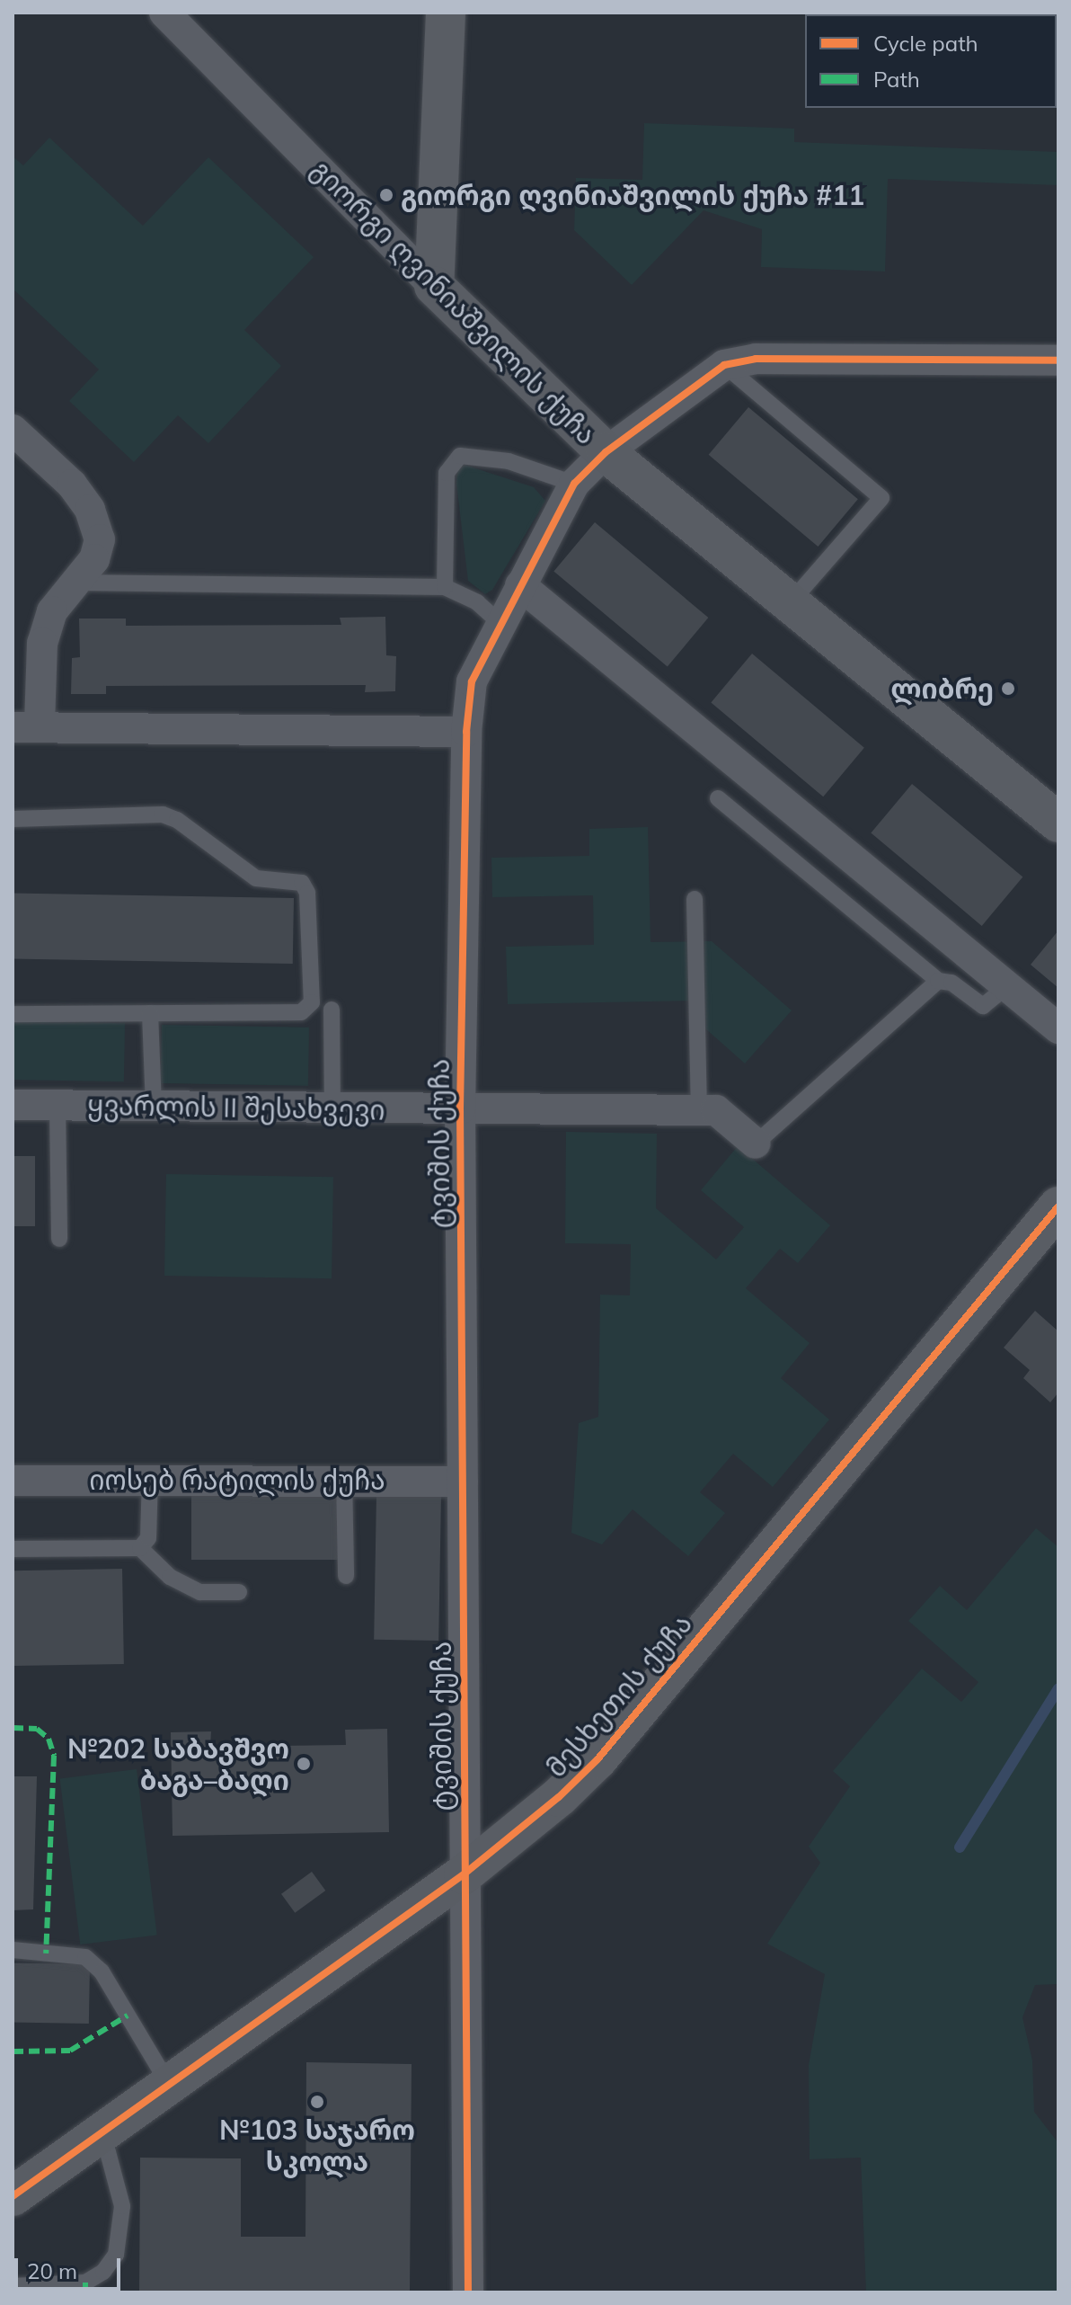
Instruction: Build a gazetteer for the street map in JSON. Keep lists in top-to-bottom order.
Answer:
{
  "streets": {
    "street": [
      "გიორგი ღვინიაშვილის ქუჩა",
      "ყვარლის II შესახვევი",
      "ტვიშის ქუჩა",
      "იოსებ რატილის ქუჩა",
      "მესხეთის ქუჩა"
    ]
  },
  "crossings": [
    ["გიორგი ღვინიაშვილის ქუჩა", "ტვიშის ქუჩა"],
    ["ყვარლის II შესახვევი", "ტვიშის ქუჩა"],
    ["ტვიშის ქუჩა", "იოსებ რატილის ქუჩა"],
    ["ტვიშის ქუჩა", "მესხეთის ქუჩა"]
  ],
  "places": [
    "გიორგი ღვინიაშვილის ქუჩა #11",
    "ლიბრე",
    "№202 საბავშვო ბაგა–ბაღი",
    "№103 საჯარო სკოლა"
  ],
  "legend": ["Cycle path", "Path"],
  "scale_bar": "20 m"
}
